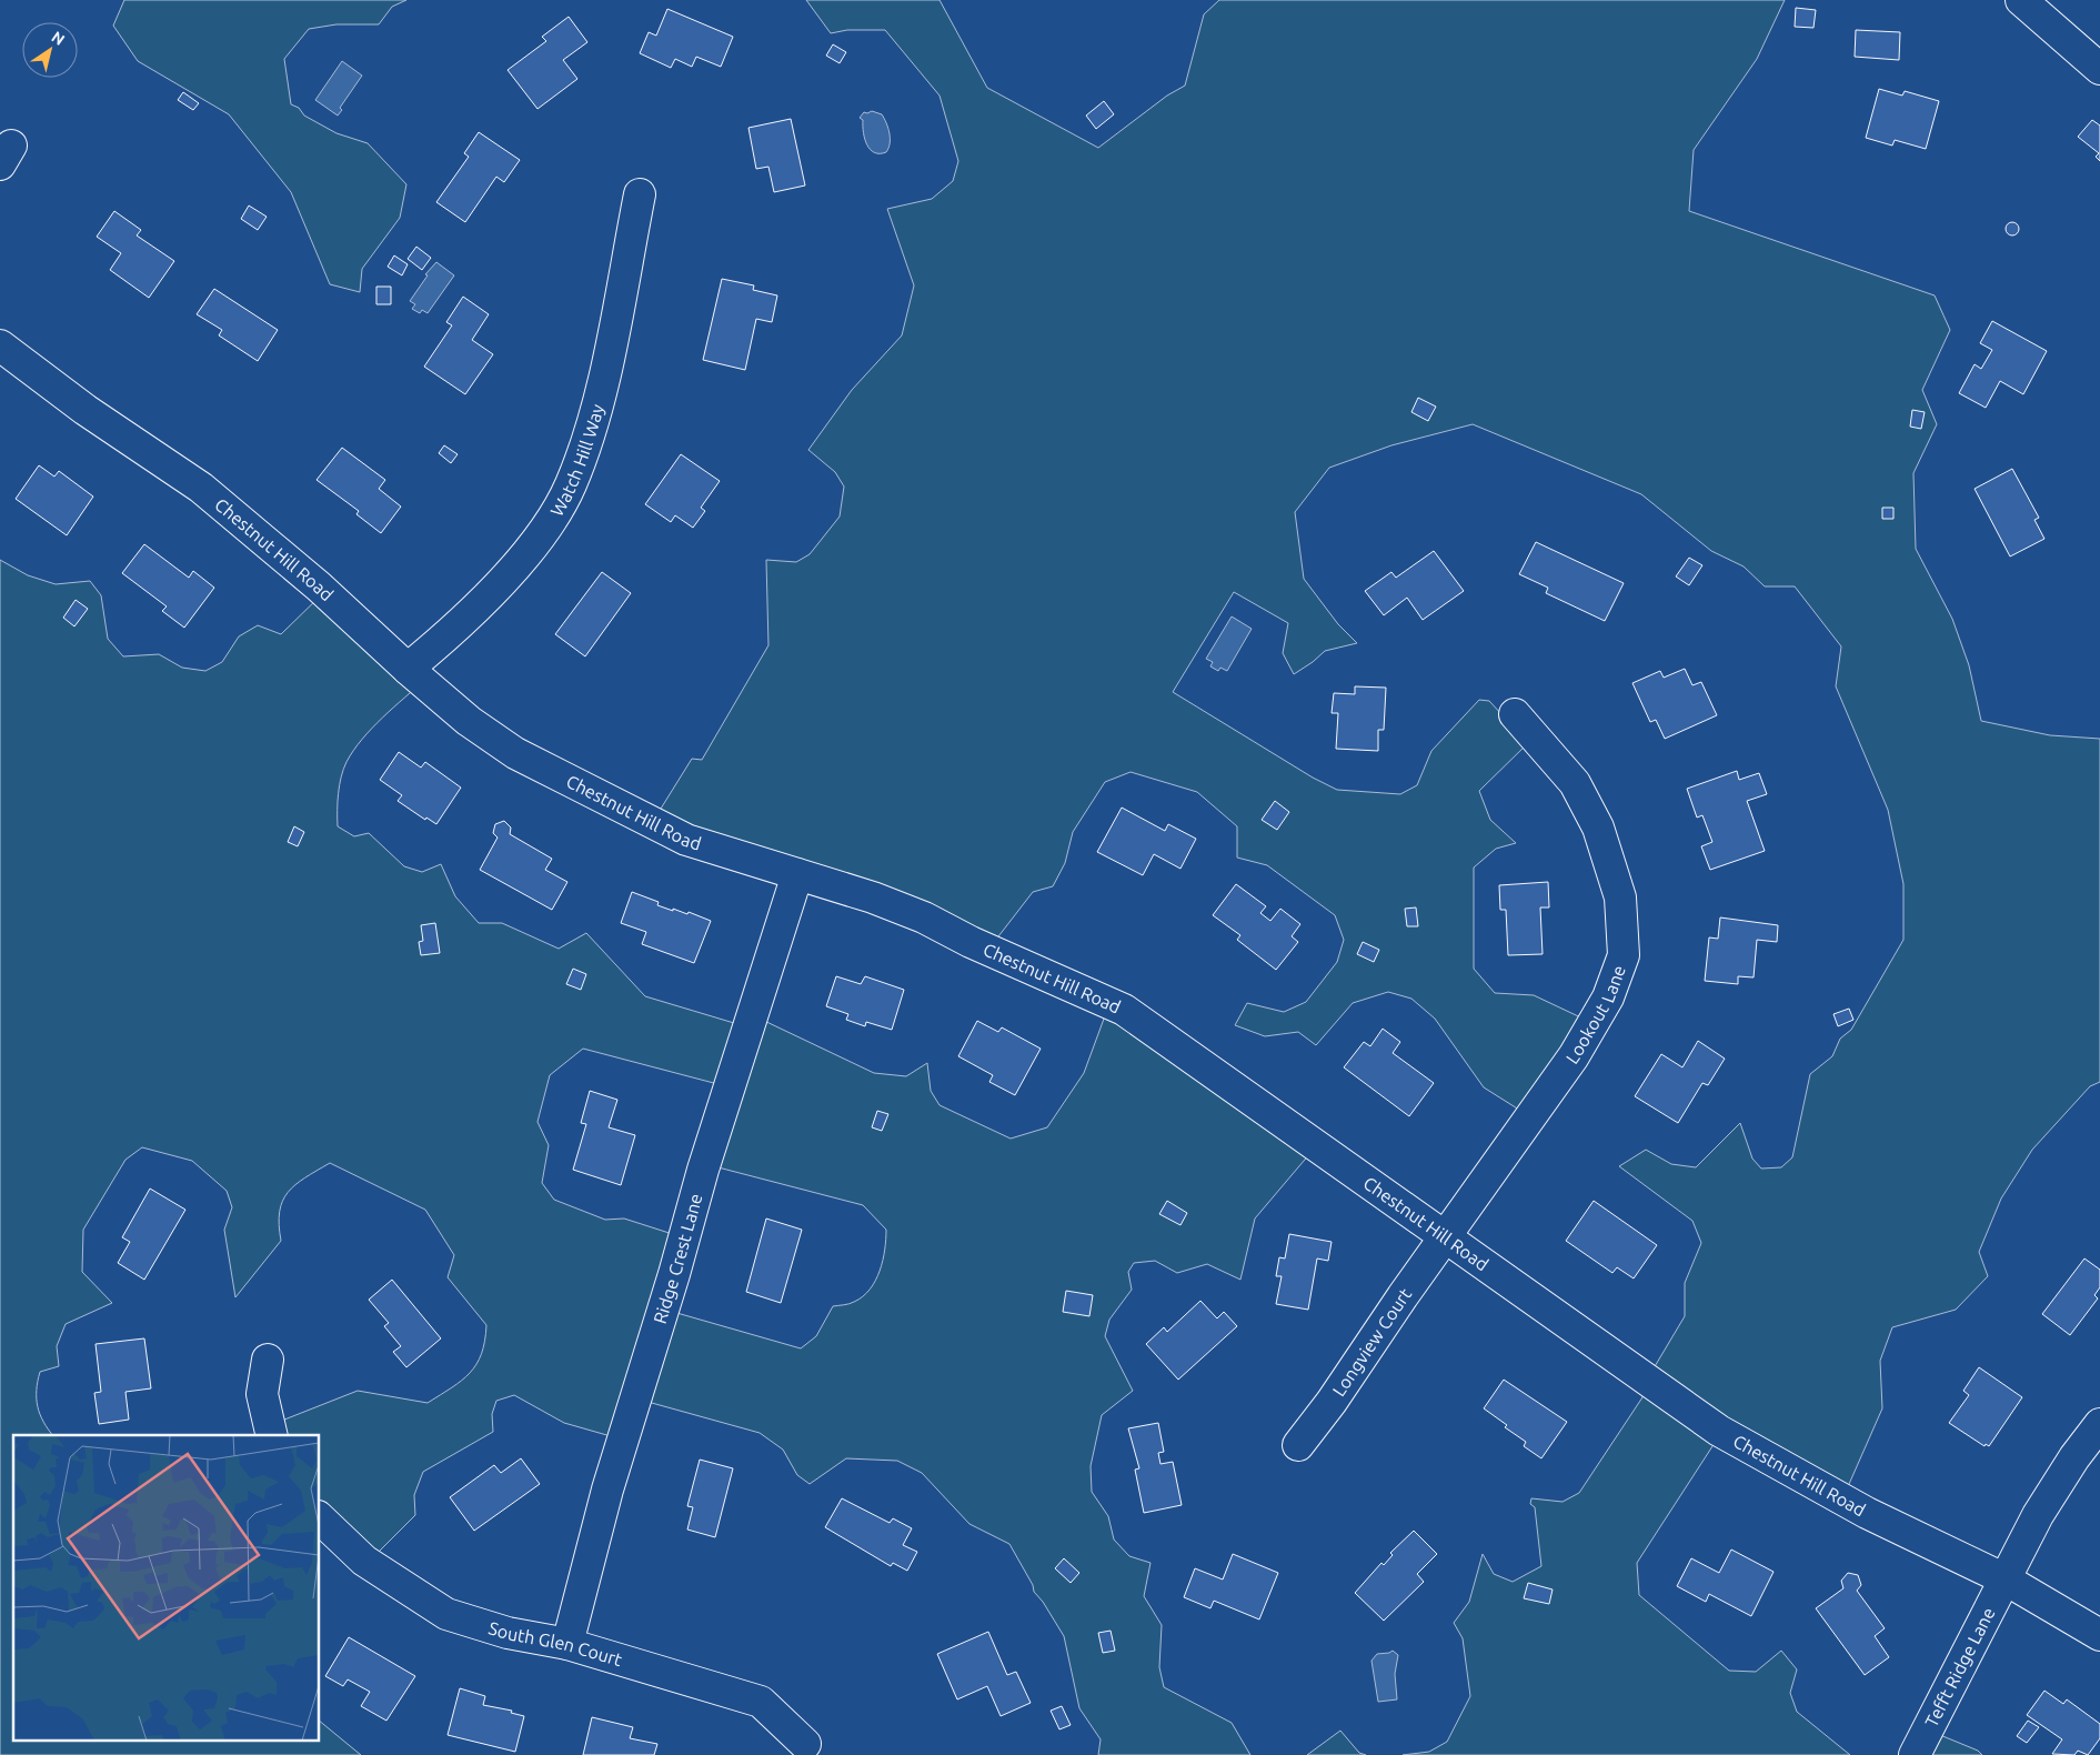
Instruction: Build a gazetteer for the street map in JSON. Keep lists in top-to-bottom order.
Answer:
{
  "streets": {
    "street": [
      "Watch Hill Way",
      "Chestnut Hill Road",
      "Lookout Lane",
      "Ridge Crest Lane",
      "Longview Court",
      "South Glen Court",
      "Tefft Ridge Lane"
    ]
  },
  "crossings": [
    ["Watch Hill Way", "Chestnut Hill Road"],
    ["Chestnut Hill Road", "Lookout Lane"],
    ["Chestnut Hill Road", "Ridge Crest Lane"],
    ["Chestnut Hill Road", "Longview Court"],
    ["Chestnut Hill Road", "Tefft Ridge Lane"],
    ["Lookout Lane", "Longview Court"],
    ["Ridge Crest Lane", "South Glen Court"]
  ],
  "north": "top right"
}
